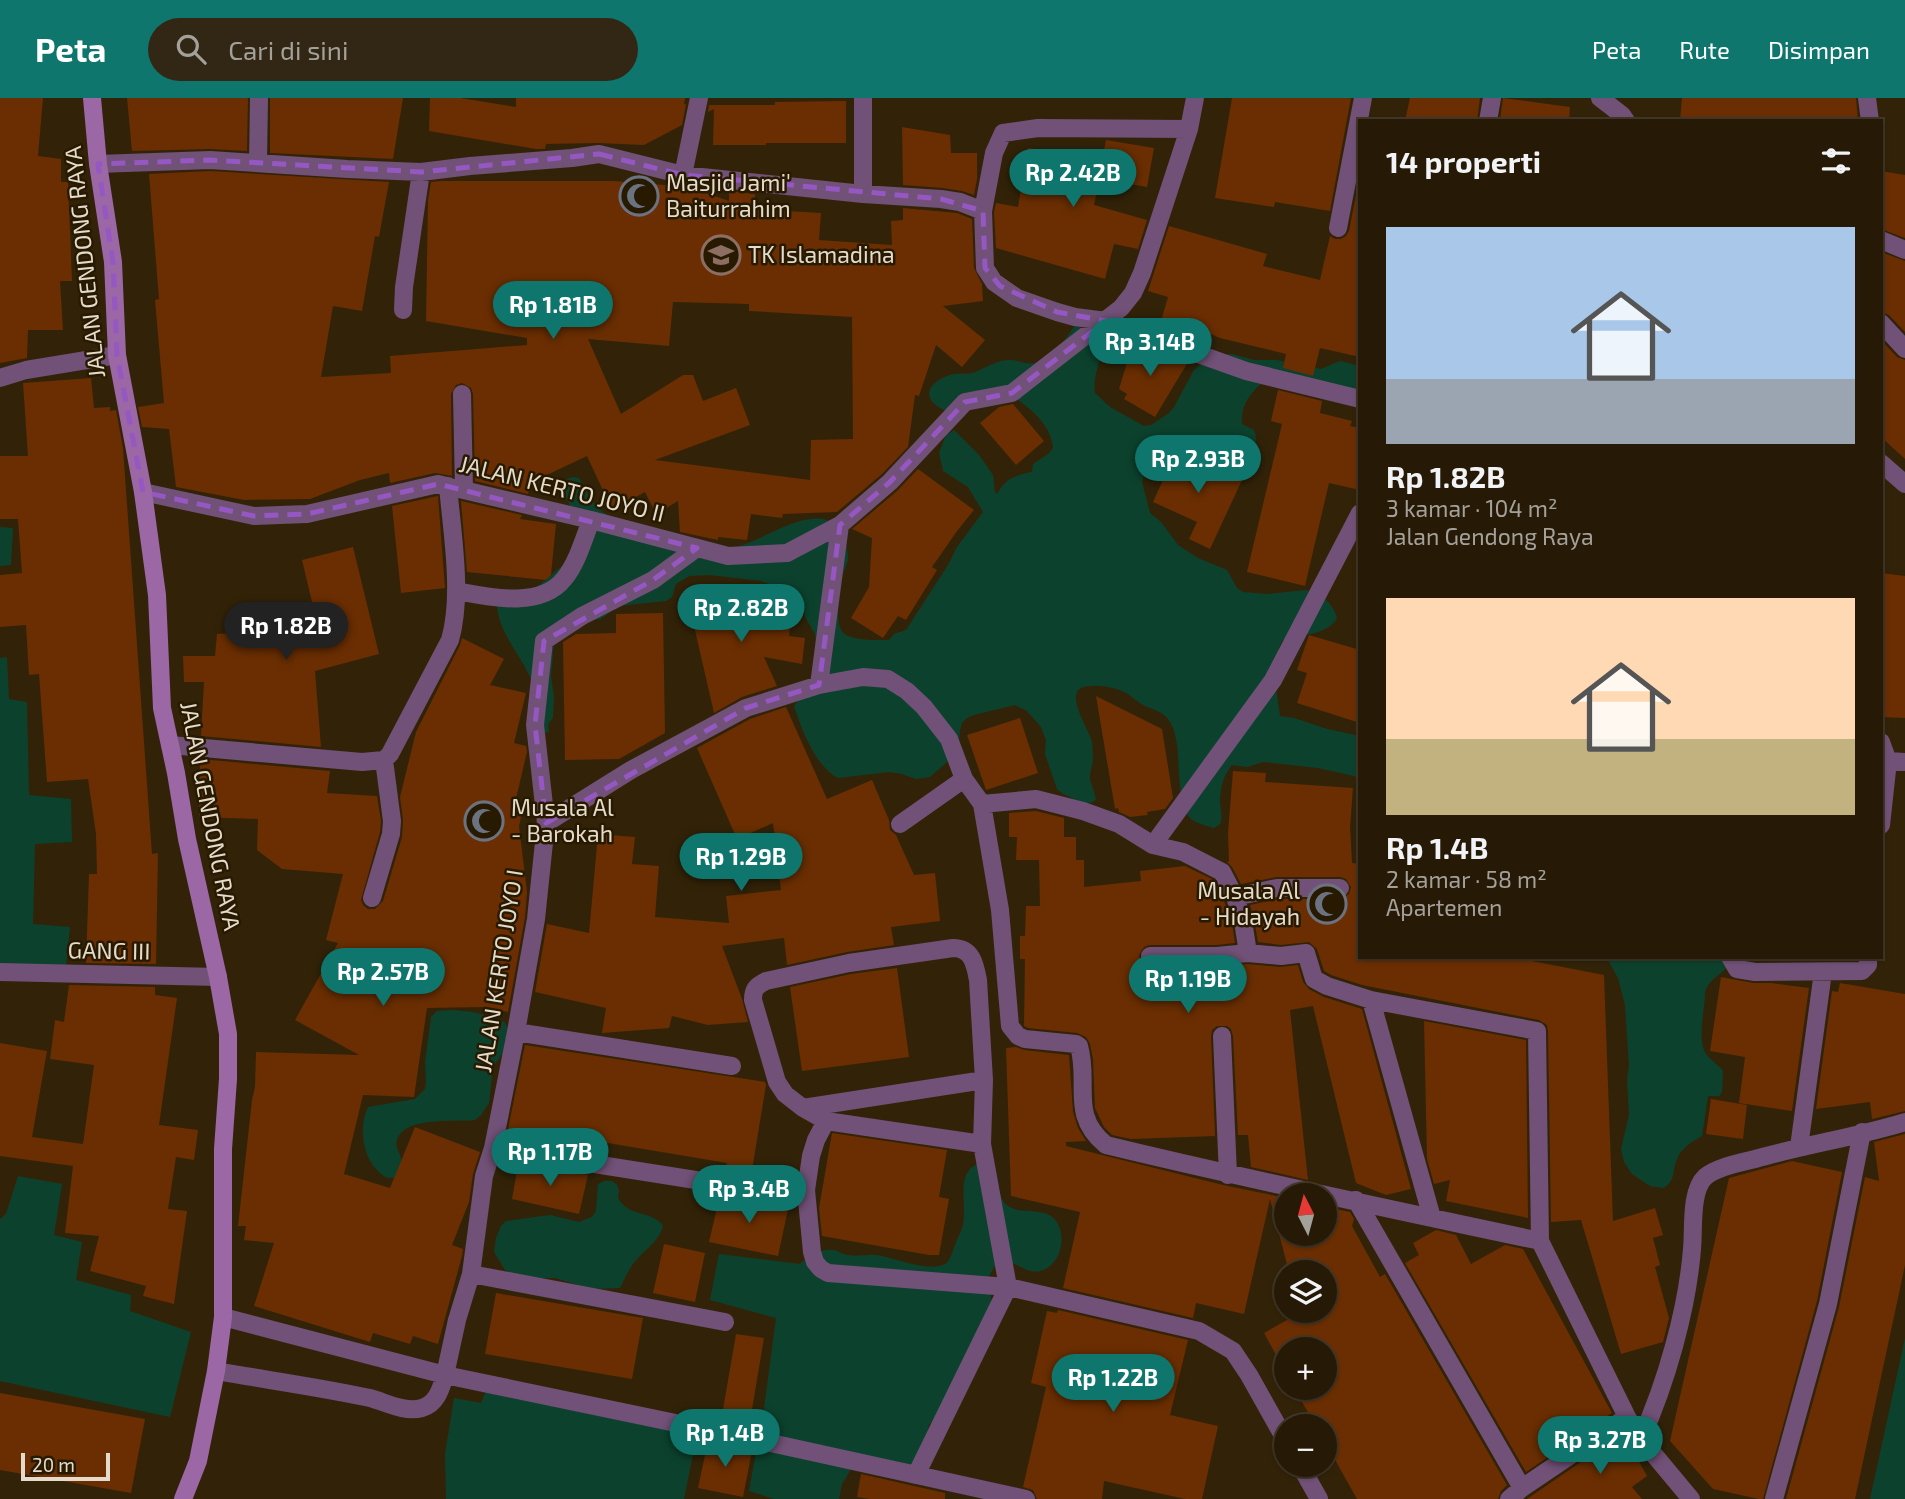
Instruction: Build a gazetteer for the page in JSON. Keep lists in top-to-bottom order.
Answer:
{
  "streets": {
    "main road": ["JALAN GENDONG RAYA"],
    "street": ["JALAN KERTO JOYO II", "GANG III", "JALAN KERTO JOYO I"]
  },
  "crossings": [
    ["JALAN GENDONG RAYA", "JALAN KERTO JOYO II"],
    ["JALAN GENDONG RAYA", "GANG III"],
    ["JALAN GENDONG RAYA", "JALAN KERTO JOYO I"],
    ["JALAN KERTO JOYO II", "JALAN KERTO JOYO I"]
  ],
  "places": {
    "mosque": ["Masjid Jami' Baiturrahim", "Musala Al - Barokah", "Musala Al - Hidayah"],
    "school or university": ["TK Islamadina"]
  },
  "scale_bar": "20 m",
  "north": "top",
  "page": {
    "header": "Peta",
    "search": "Cari di sini",
    "nav": ["Peta", "Rute", "Disimpan"],
    "heading": "14 properti",
    "price": [
      "Rp 2.42B",
      "Rp 1.81B",
      "Rp 3.14B",
      "Rp 2.93B",
      "Rp 2.82B",
      "Rp 1.82B",
      "Rp 1.29B",
      "Rp 2.57B",
      "Rp 1.19B",
      "Rp 1.17B",
      "Rp 3.4B",
      "Rp 1.22B",
      "Rp 1.4B",
      "Rp 3.27B"
    ],
    "list": [
      {
        "name": "Rp 1.82B",
        "note": "3 kamar · 104 m² · Jalan Gendong Raya"
      },
      {
        "name": "Rp 1.4B",
        "note": "2 kamar · 58 m² · Apartemen"
      }
    ],
    "map_buttons": ["+", "−"],
    "scale": "20 m"
  }
}
